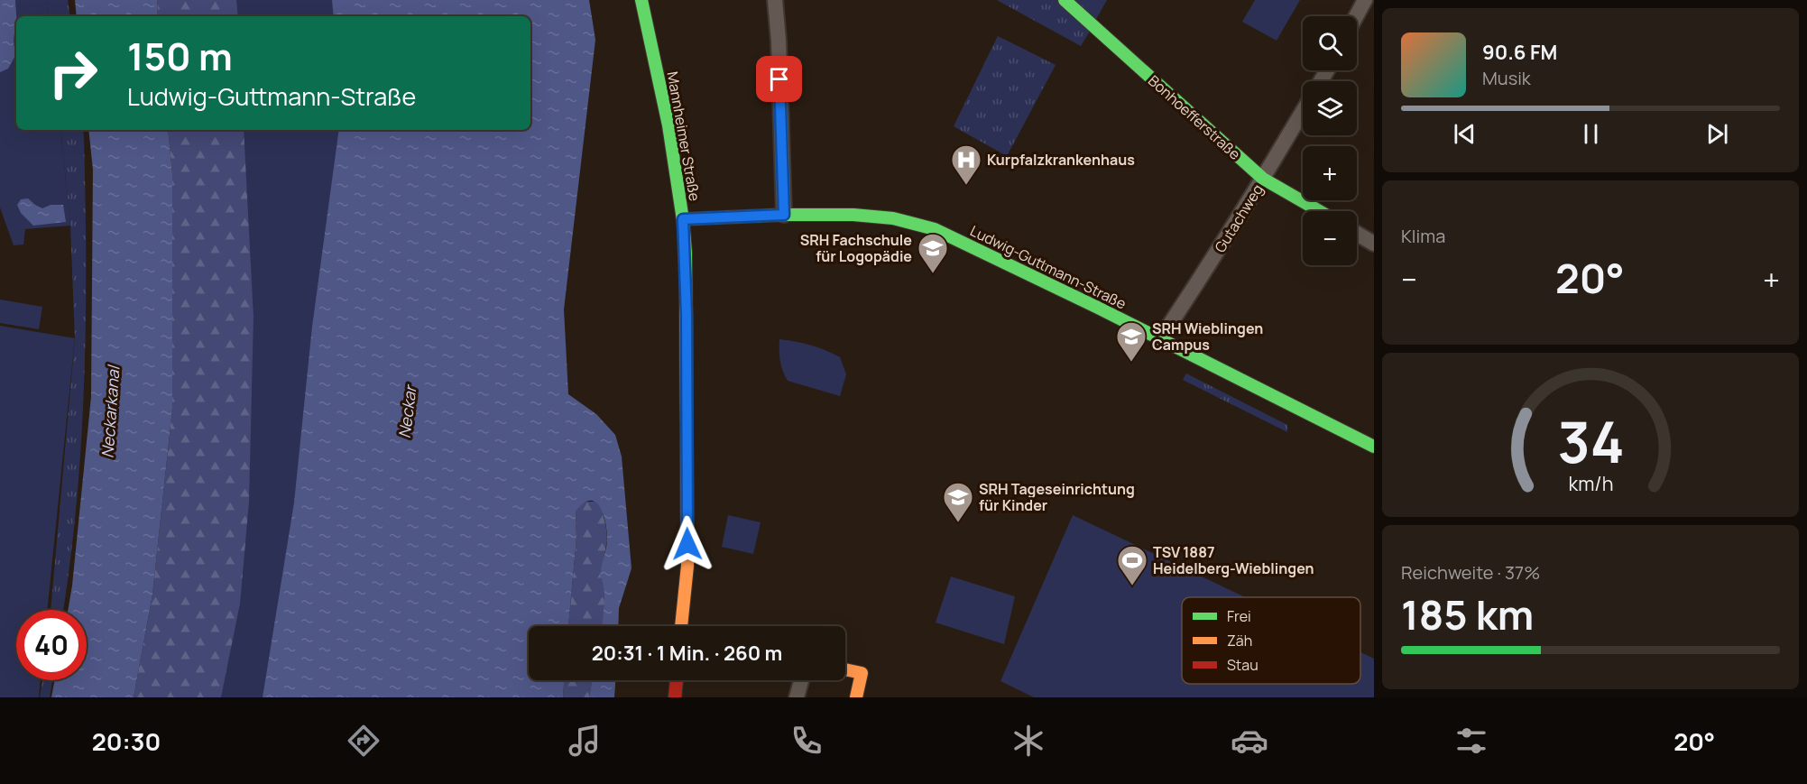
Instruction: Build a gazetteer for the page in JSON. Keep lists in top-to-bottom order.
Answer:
{
  "streets": {
    "street": [
      "Bonhoefferstraße",
      "Mannheimer Straße",
      "Gutachweg",
      "Ludwig-Guttmann-Straße"
    ]
  },
  "crossings": [
    ["Bonhoefferstraße", "Gutachweg"],
    ["Mannheimer Straße", "Ludwig-Guttmann-Straße"],
    ["Gutachweg", "Ludwig-Guttmann-Straße"]
  ],
  "water": ["Neckarkanal", "Neckar"],
  "places": {
    "hospital": ["Kurpfalzkrankenhaus"],
    "school or university": ["SRH Fachschule für Logopädie", "SRH Wieblingen Campus", "SRH Tageseinrichtung für Kinder"],
    "sports": ["TSV 1887 Heidelberg-Wieblingen"]
  },
  "legend": ["Frei", "Zäh", "Stau"],
  "page": {
    "map_buttons": ["+", "−"],
    "turn": ["150 m", "Ludwig-Guttmann-Straße"],
    "song": ["90.6 FM", "Musik"],
    "tile": [
      "Klima",
      ["Reichweite · 37%", "185 km"]
    ],
    "heat": ["−", "20°", "+"],
    "limit": "40",
    "trip": "20:31 · 1 Min. · 260 m",
    "tabs": ["20:30", "20°"],
    "gauge": ["34", "km/h"]
  }
}
